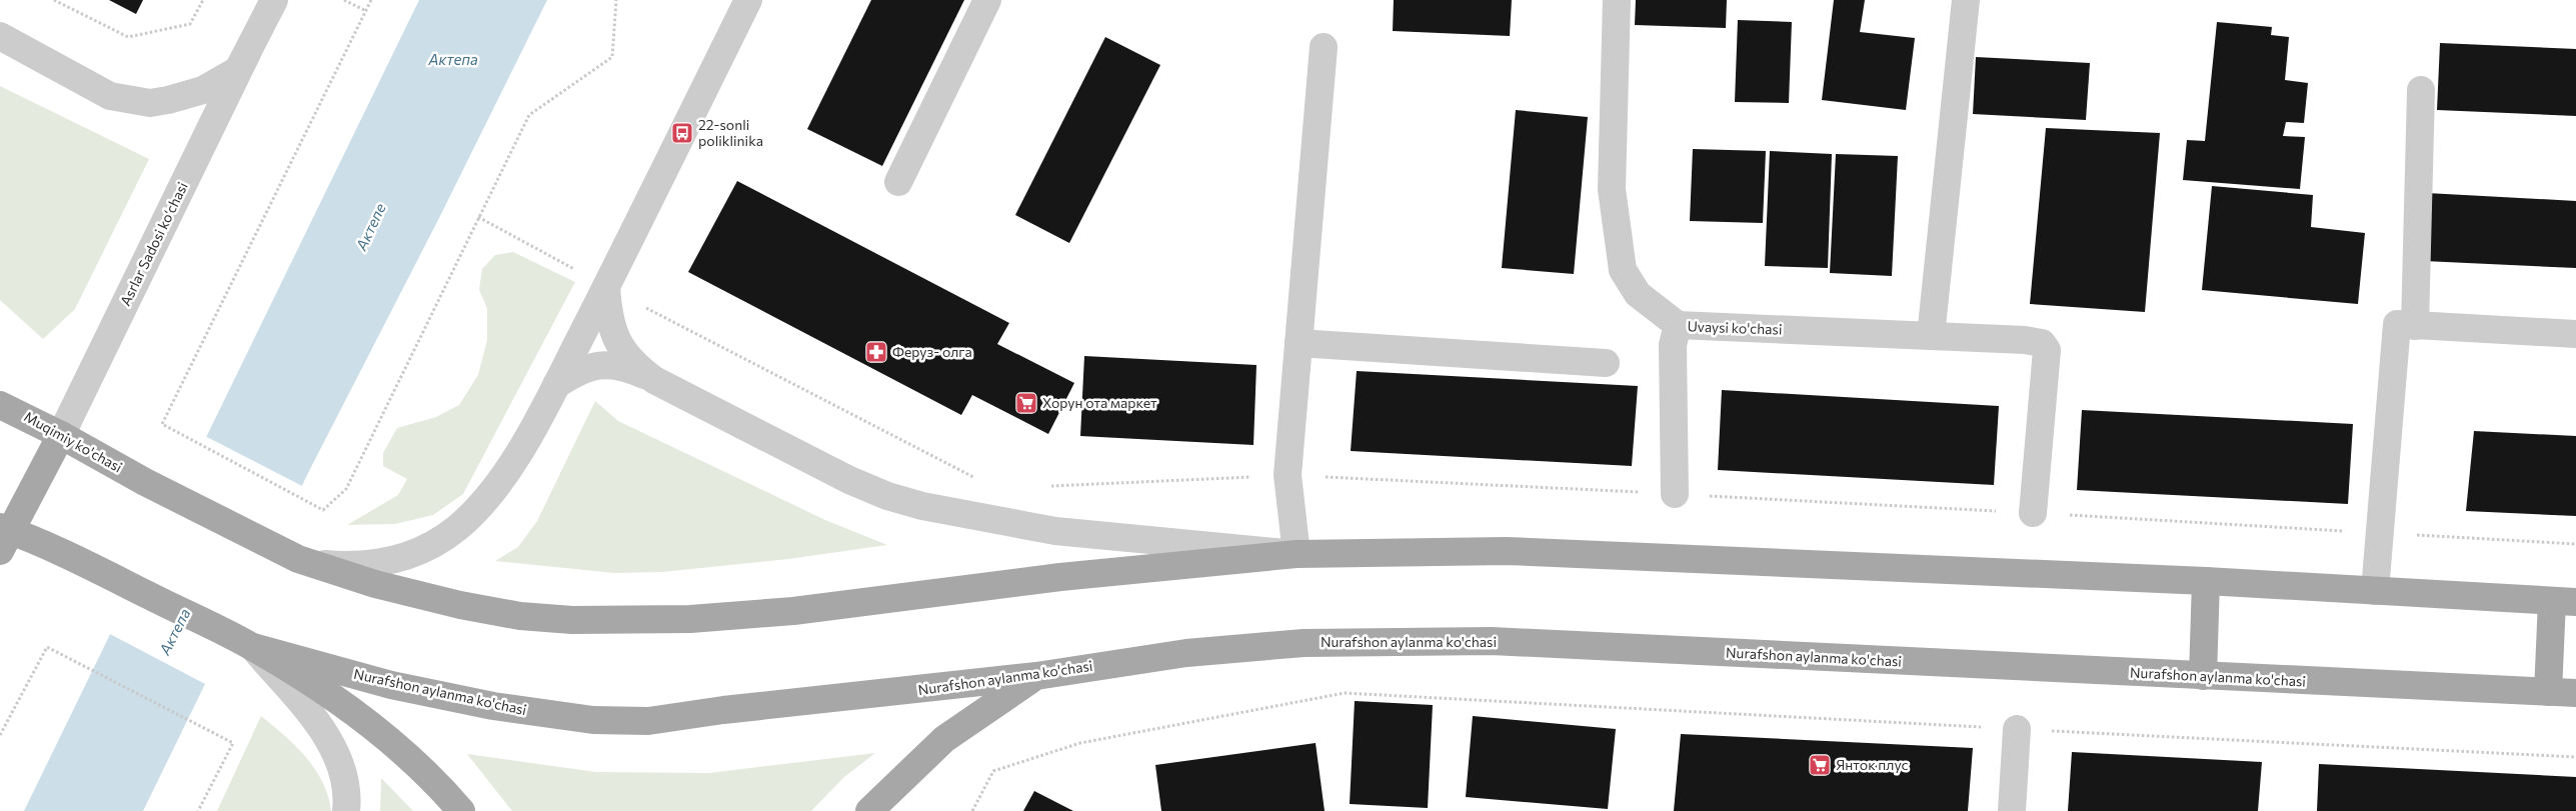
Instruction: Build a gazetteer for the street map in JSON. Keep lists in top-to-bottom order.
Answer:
{
  "streets": {
    "main road": ["Muqimiy ko'chasi", "Nurafshon aylanma ko'chasi"],
    "street": ["Asrlar Sadosi ko‘chasi", "Uvaysi ko'chasi"]
  },
  "crossings": [
    ["Asrlar Sadosi ko‘chasi", "Muqimiy ko'chasi"]
  ],
  "water": ["Актепа", "Актепе"],
  "places": {
    "bus stop": ["22-sonli poliklinika"],
    "pharmacy": ["Феруз- олга"],
    "supermarket": ["Хорун ота маркет", "Янток плус"]
  }
}
